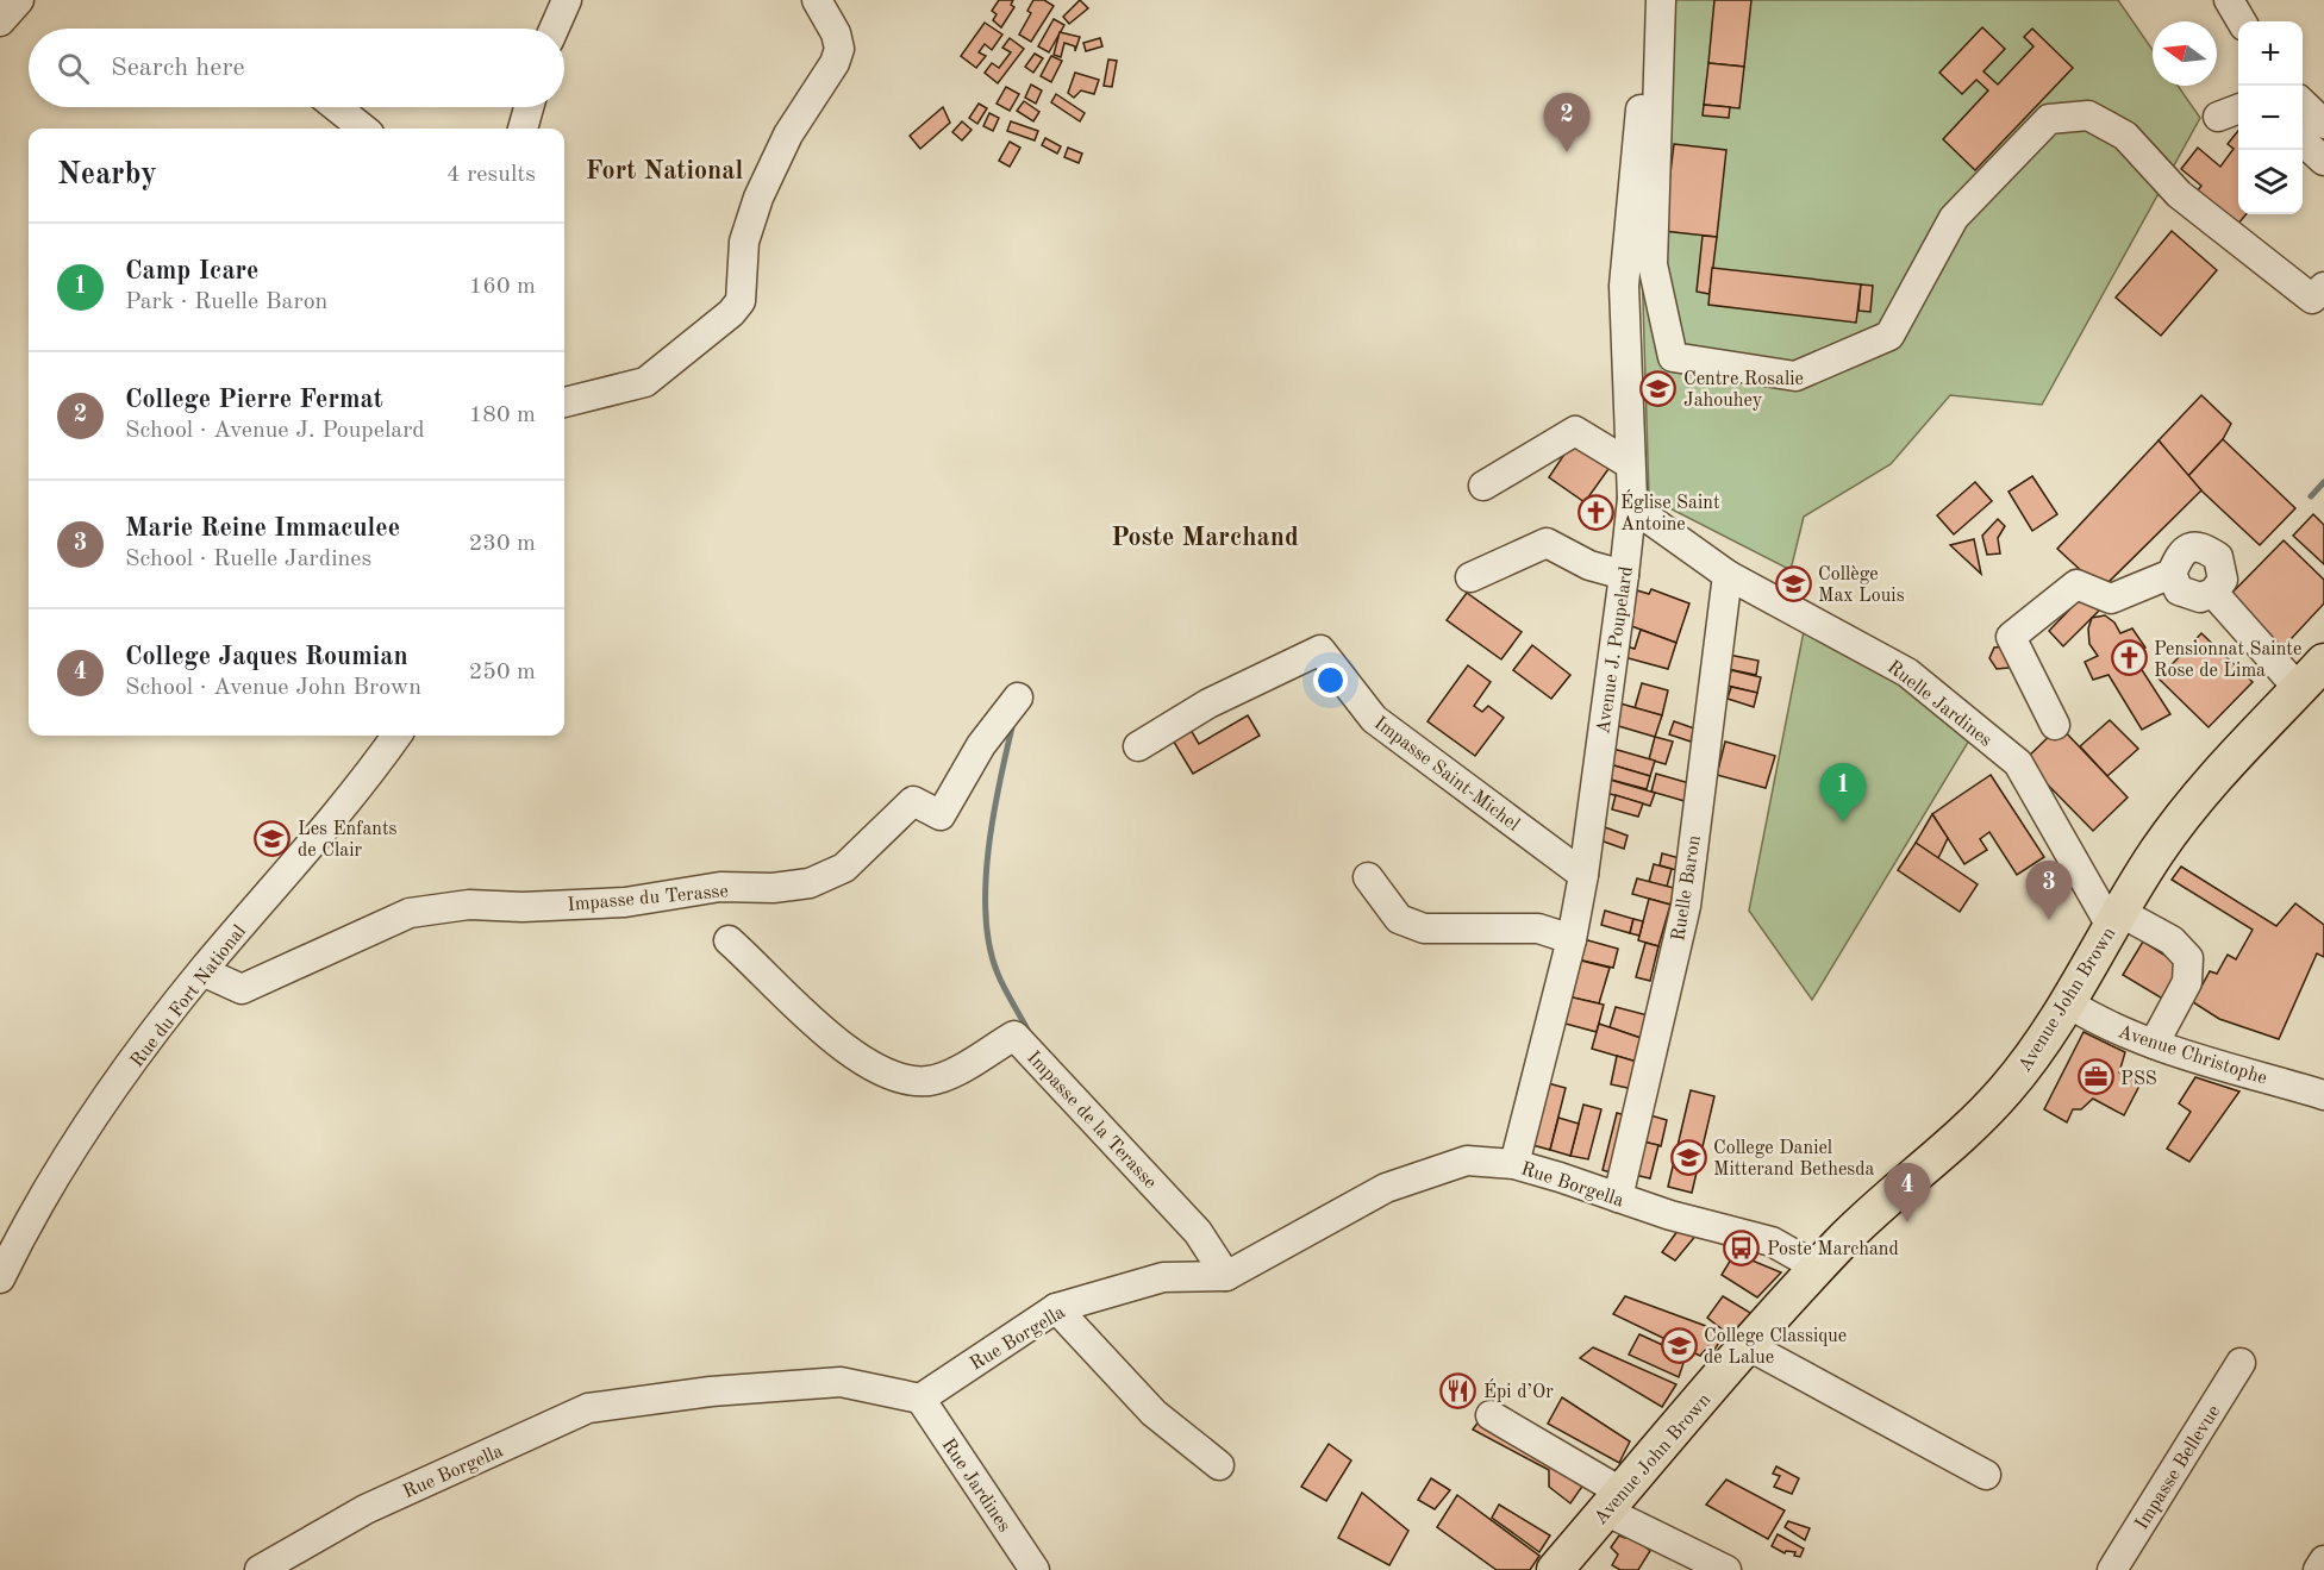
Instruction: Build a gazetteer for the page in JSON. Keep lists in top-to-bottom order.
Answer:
{
  "streets": {
    "main road": ["Avenue John Brown"],
    "street": [
      "Avenue J. Poupelard",
      "Ruelle Jardines",
      "Impasse Saint-Michel",
      "Ruelle Baron",
      "Impasse du Terasse",
      "Rue du Fort National",
      "Avenue Christophe",
      "Impasse de la Terasse",
      "Rue Borgella",
      "Impasse Bellevue",
      "Rue Jardines"
    ]
  },
  "crossings": [
    ["Avenue J. Poupelard", "Ruelle Jardines"],
    ["Avenue J. Poupelard", "Impasse Saint-Michel"],
    ["Avenue J. Poupelard", "Rue Borgella"],
    ["Ruelle Jardines", "Ruelle Baron"],
    ["Ruelle Jardines", "Avenue John Brown"],
    ["Ruelle Baron", "Rue Borgella"],
    ["Impasse du Terasse", "Rue du Fort National"],
    ["Avenue John Brown", "Avenue Christophe"],
    ["Avenue John Brown", "Rue Borgella"],
    ["Impasse de la Terasse", "Rue Borgella"],
    ["Rue Borgella", "Rue Jardines"]
  ],
  "districts": ["Fort National", "Poste Marchand"],
  "places": {
    "school or university": [
      "Centre Rosalie Jahouhey",
      "Collège Max Louis",
      "Les Enfants de Clair",
      "College Daniel Mitterand Bethesda",
      "College Classique de Lalue"
    ],
    "church": ["Église Saint Antoine", "Pensionnat Sainte Rose de Lima"],
    "office": ["PSS"],
    "bus stop": ["Poste Marchand"],
    "restaurant": ["Épi d’Or"]
  },
  "north": "left",
  "page": {
    "map_buttons": ["+", "−"],
    "search": "Search here",
    "pins": [
      "2",
      "1",
      "3",
      "4"
    ],
    "heading": ["Nearby", "4 results"],
    "list": [
      {
        "mark": "1",
        "name": "Camp Icare",
        "note": "Park · Ruelle Baron",
        "value": "160 m"
      },
      {
        "mark": "2",
        "name": "College Pierre Fermat",
        "note": "School · Avenue J. Poupelard",
        "value": "180 m"
      },
      {
        "mark": "3",
        "name": "Marie Reine Immaculee",
        "note": "School · Ruelle Jardines",
        "value": "230 m"
      },
      {
        "mark": "4",
        "name": "College Jaques Roumian",
        "note": "School · Avenue John Brown",
        "value": "250 m"
      }
    ]
  }
}
